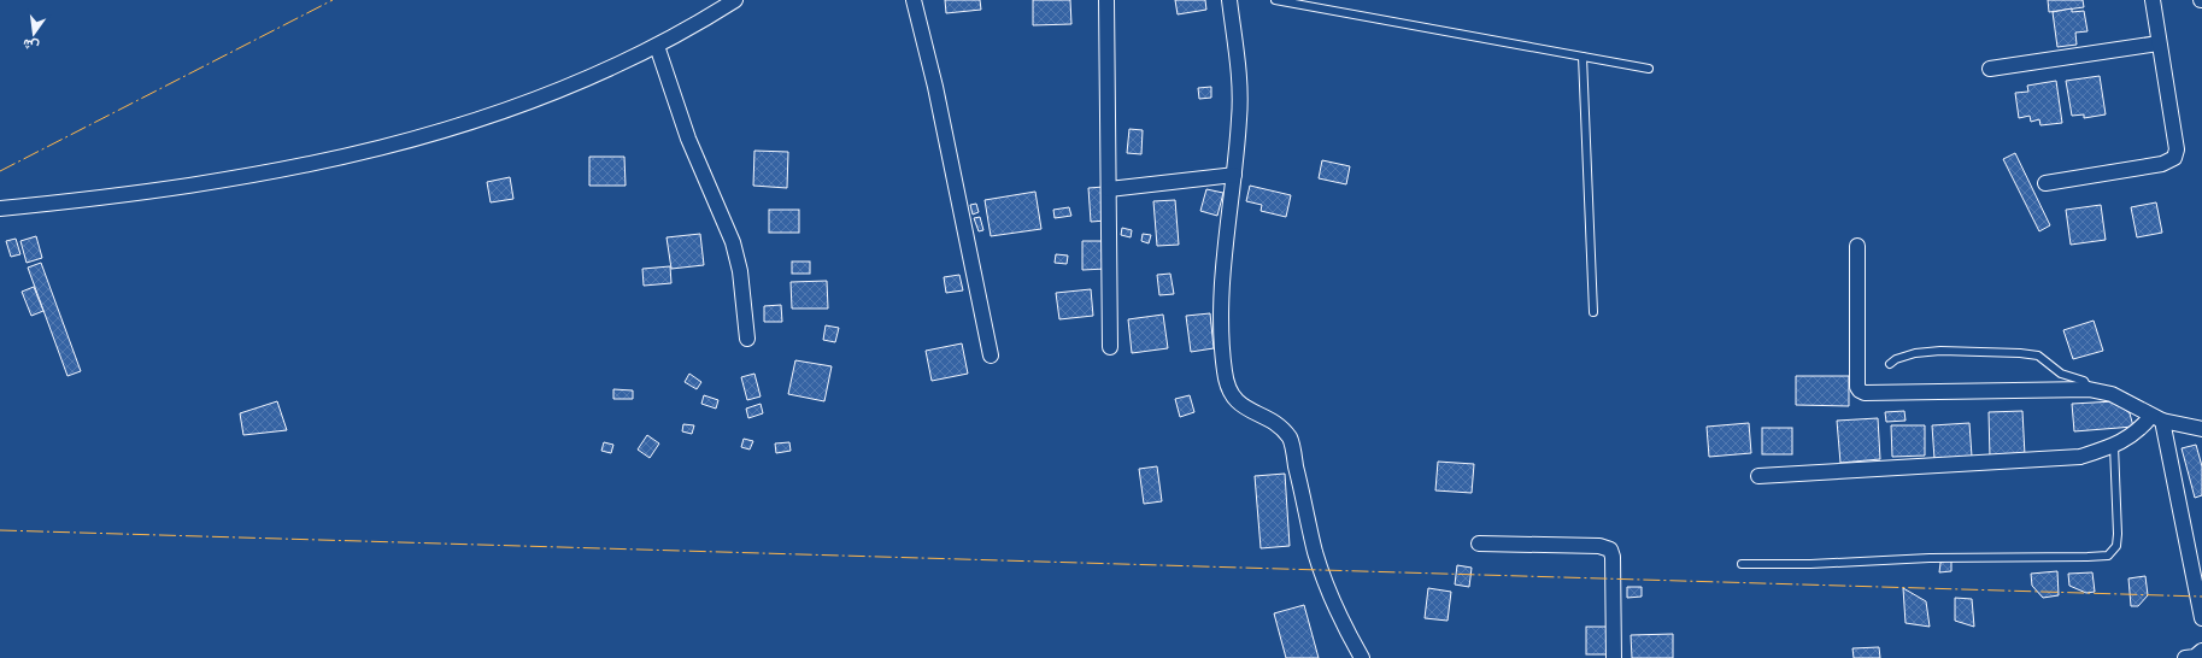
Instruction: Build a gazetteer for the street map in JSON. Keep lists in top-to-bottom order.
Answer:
{
  "north": "bottom"
}
